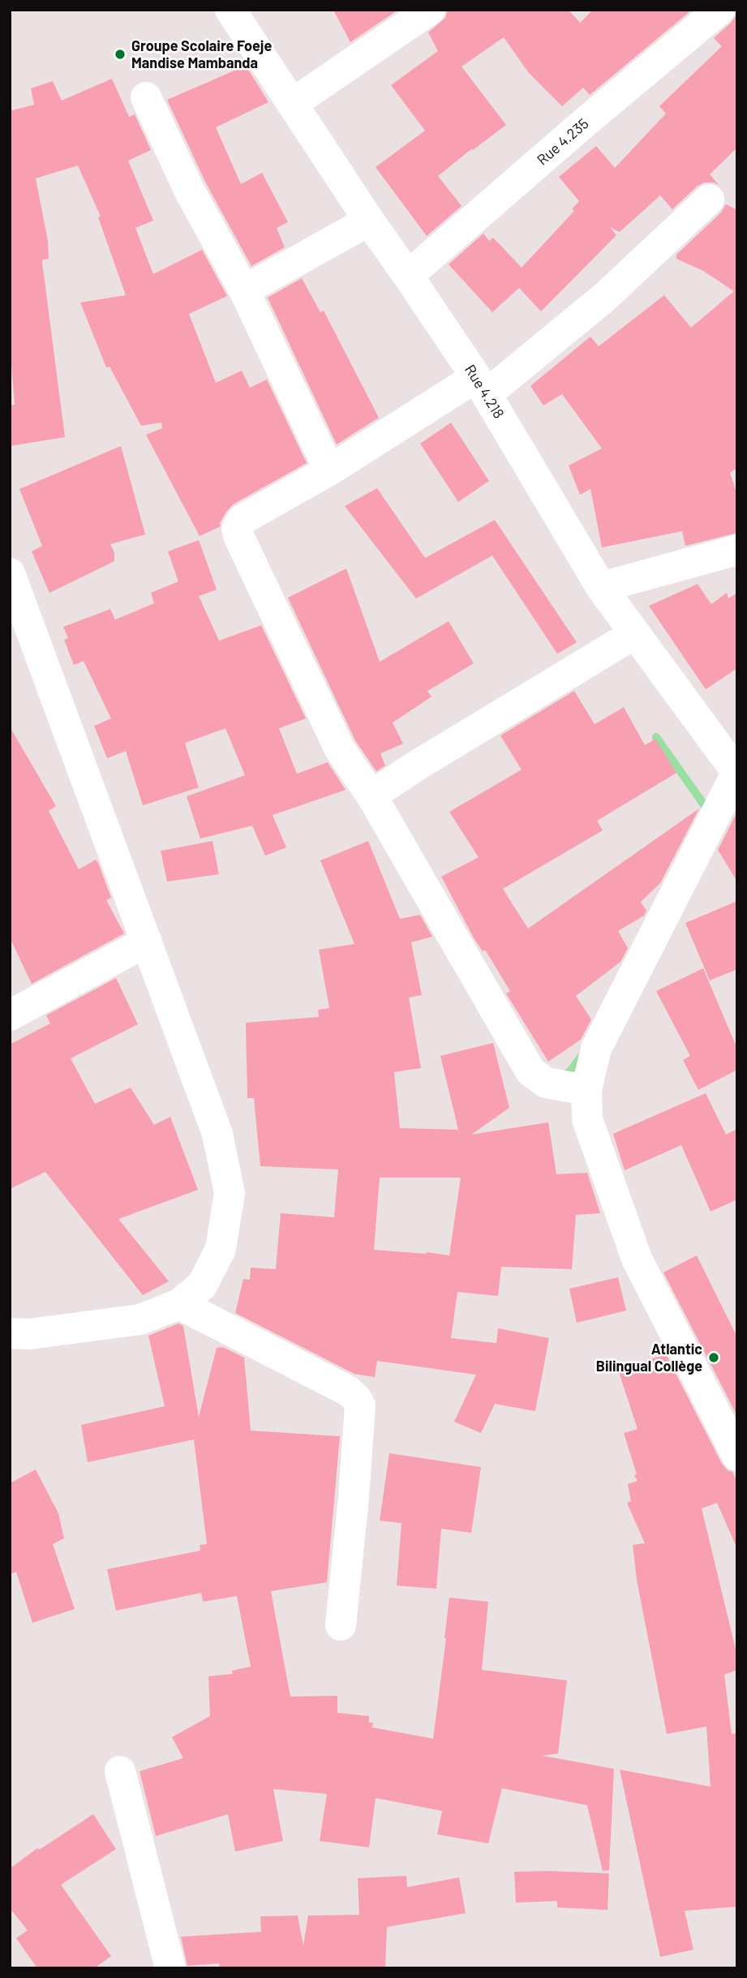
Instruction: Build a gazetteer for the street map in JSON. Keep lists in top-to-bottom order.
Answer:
{
  "streets": {
    "street": ["Rue 4.235", "Rue 4.218"]
  },
  "crossings": [
    ["Rue 4.235", "Rue 4.218"]
  ],
  "places": ["Groupe Scolaire Foeje Mandise Mambanda", "Atlantic Bilingual Collège"]
}
